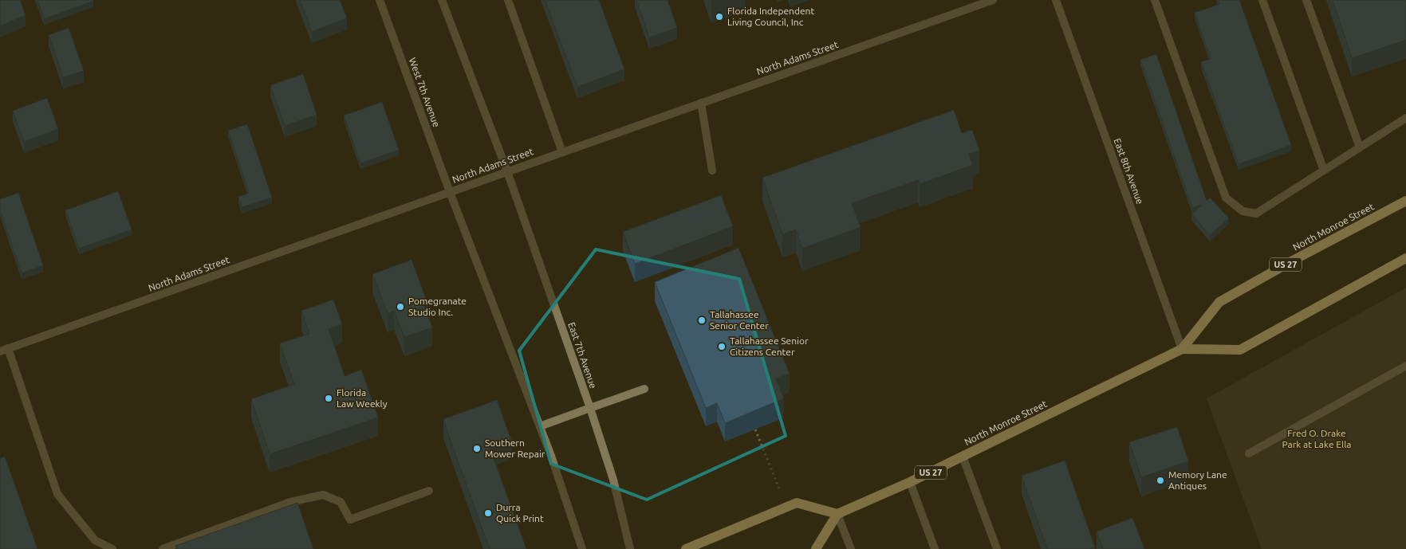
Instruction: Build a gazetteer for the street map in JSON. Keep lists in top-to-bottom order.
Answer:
{
  "streets": {
    "main road": ["North Monroe Street", "US 27"],
    "street": [
      "North Adams Street",
      "West 7th Avenue",
      "East 8th Avenue",
      "East 7th Avenue"
    ]
  },
  "crossings": [
    ["North Adams Street", "West 7th Avenue"],
    ["North Adams Street", "East 7th Avenue"],
    ["East 8th Avenue", "North Monroe Street"]
  ],
  "parks": ["Fred O. Drake Park at Lake Ella"],
  "places": [
    "Florida Independent Living Council, Inc",
    "Pomegranate Studio Inc.",
    "Tallahassee Senior Center",
    "Tallahassee Senior Citizens Center",
    "Florida Law Weekly",
    "Southern Mower Repair",
    "Memory Lane Antiques",
    "Durra Quick Print"
  ]
}
